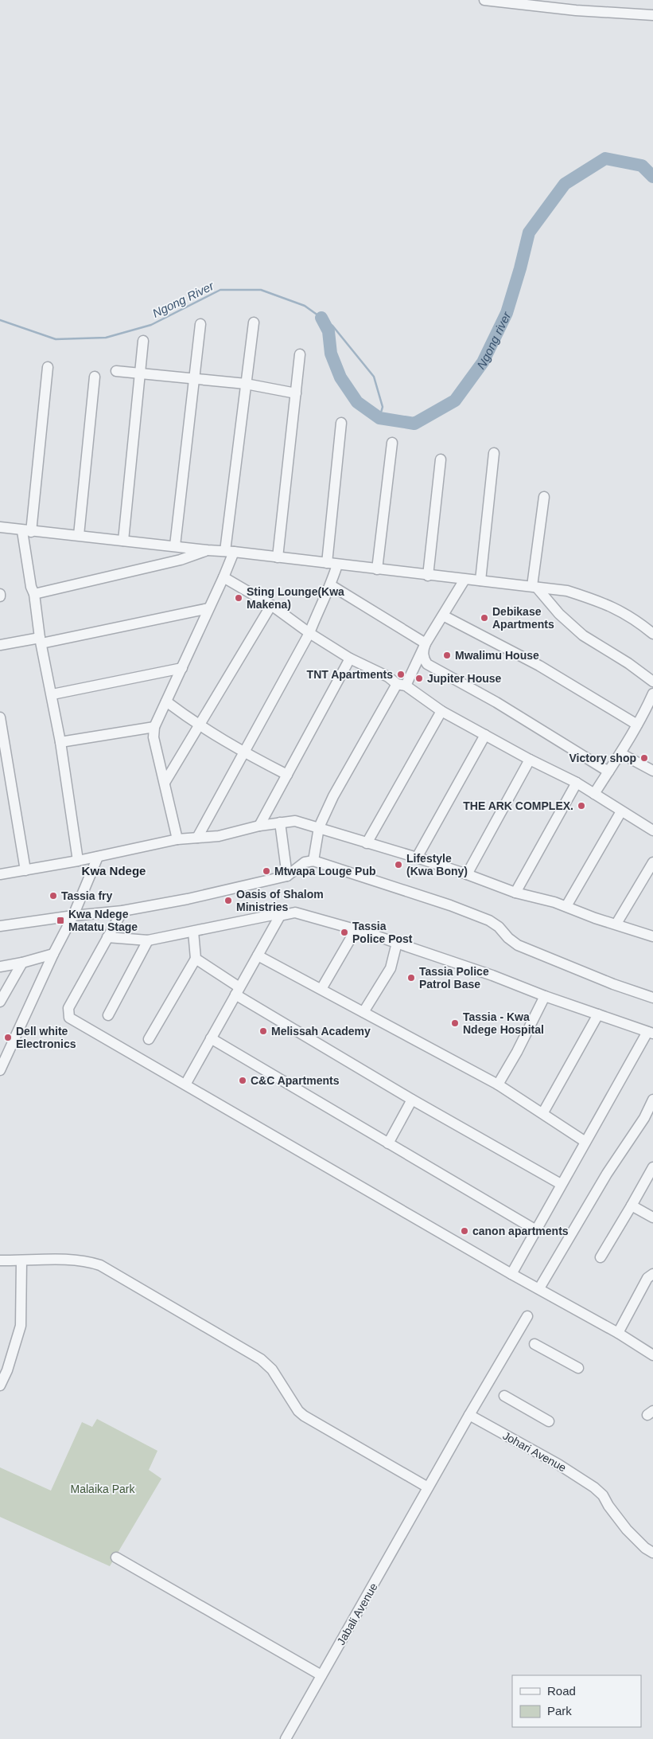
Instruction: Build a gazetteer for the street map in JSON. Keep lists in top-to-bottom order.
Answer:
{
  "streets": {
    "street": ["Johari Avenue", "Jabali Avenue"]
  },
  "districts": ["Kwa Ndege"],
  "water": ["Ngong River", "Ngong river"],
  "parks": ["Malaika Park"],
  "places": {
    "other": [
      "Sting Lounge(Kwa Makena)",
      "Debikase Apartments",
      "Mwalimu House",
      "TNT Apartments",
      "Jupiter House",
      "Victory shop",
      "THE ARK COMPLEX.",
      "Lifestyle (Kwa Bony)",
      "Mtwapa Louge Pub",
      "Tassia fry",
      "Oasis of Shalom Ministries",
      "Tassia Police Post",
      "Tassia Police Patrol Base",
      "Tassia - Kwa Ndege Hospital",
      "Melissah Academy",
      "Dell white Electronics",
      "C&C Apartments",
      "canon apartments"
    ],
    "transit": ["Kwa Ndege Matatu Stage"]
  },
  "legend": ["Road", "Park"]
}
